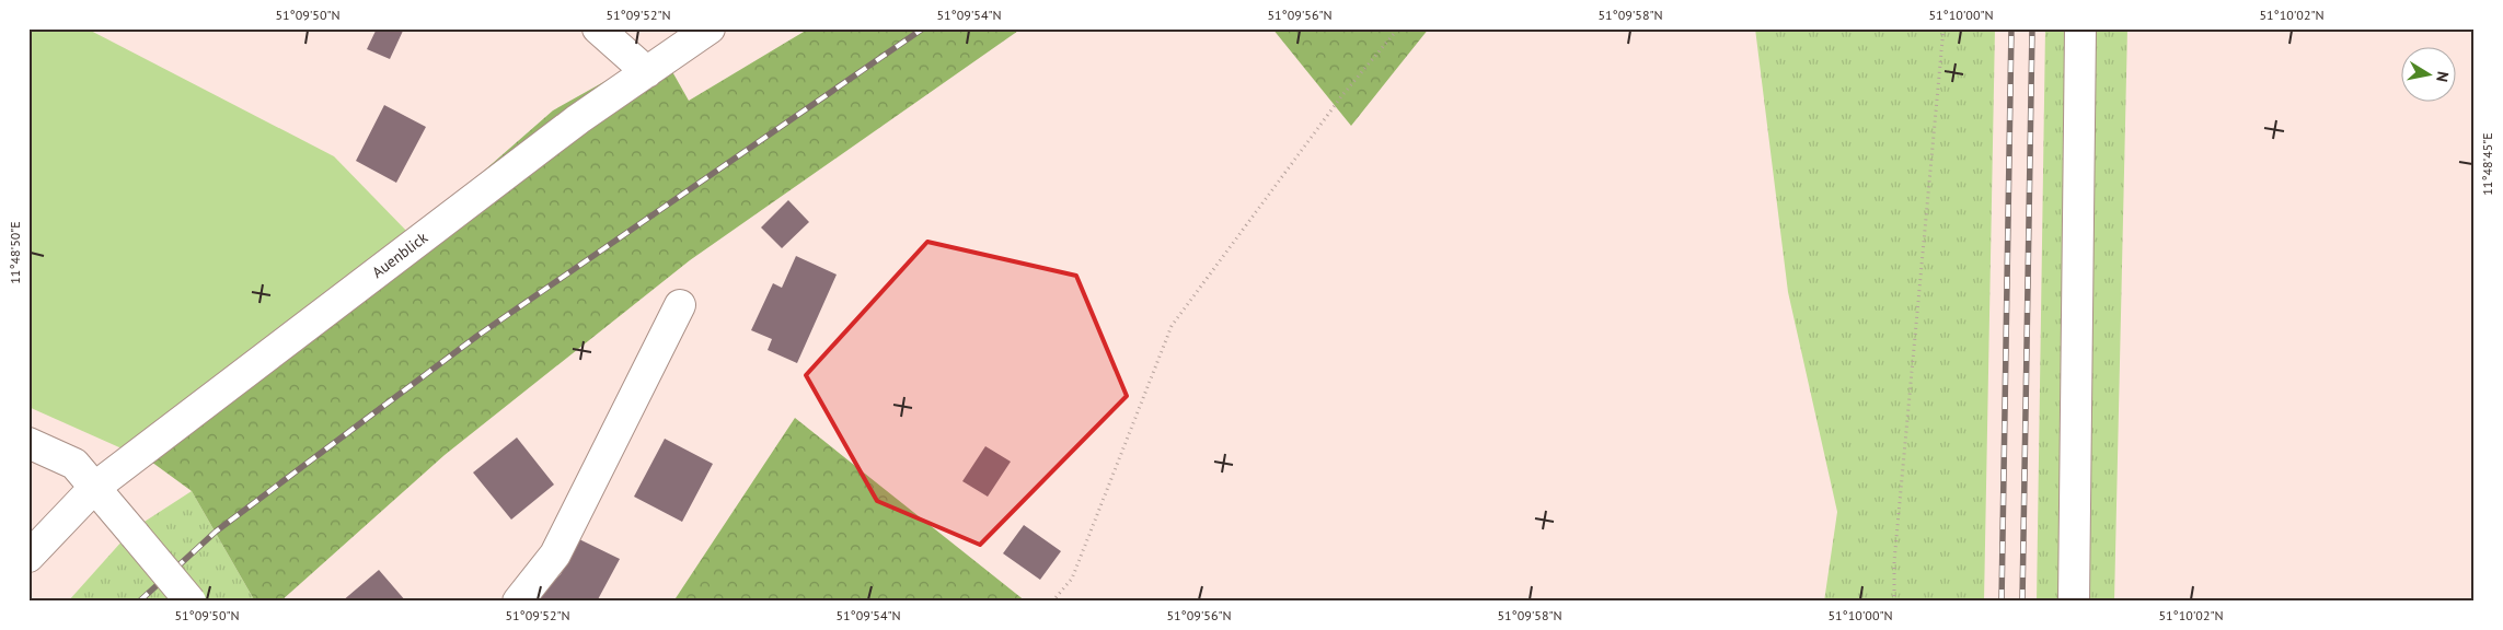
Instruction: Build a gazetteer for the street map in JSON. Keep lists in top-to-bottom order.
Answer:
{
  "streets": {
    "street": ["Auenblick"]
  },
  "north": "right",
  "coordinates": [
    "51°09'50\"N",
    "51°09'52\"N",
    "51°09'54\"N",
    "51°09'56\"N",
    "51°09'58\"N",
    "51°10'00\"N",
    "51°10'02\"N",
    "11°48'45\"E",
    "11°48'50\"E"
  ]
}
